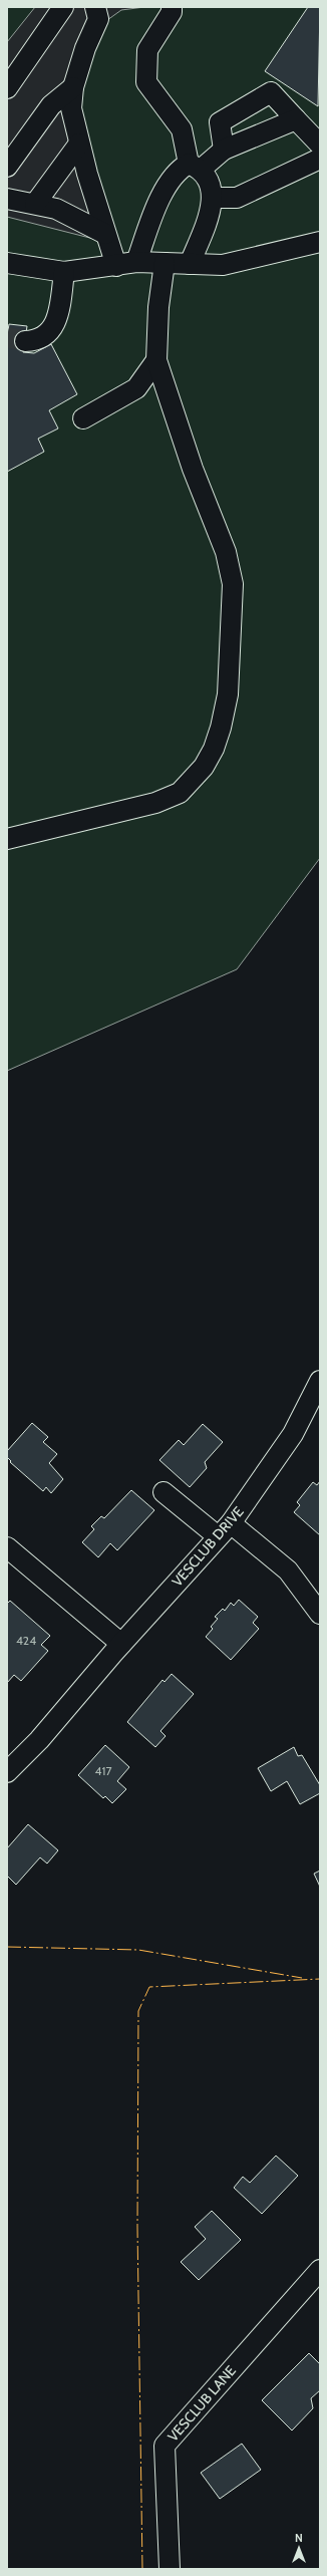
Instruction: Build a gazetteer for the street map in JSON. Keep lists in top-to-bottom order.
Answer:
{
  "streets": {
    "street": ["VESCLUB DRIVE", "VESCLUB LANE"]
  },
  "house_numbers": ["424", "417"],
  "north": "top"
}
